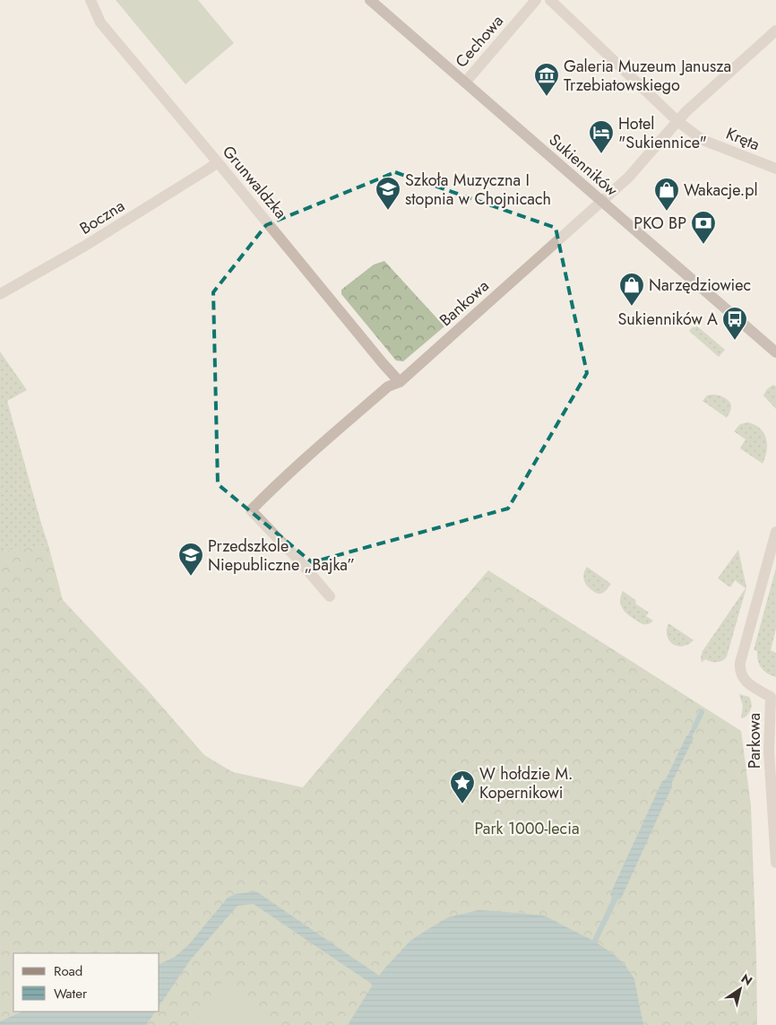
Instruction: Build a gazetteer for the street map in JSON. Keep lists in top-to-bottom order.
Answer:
{
  "streets": {
    "main road": ["Sukienników"],
    "street": [
      "Cechowa",
      "Kręta",
      "Grunwaldzka",
      "Boczna",
      "Bankowa",
      "Parkowa"
    ]
  },
  "crossings": [
    ["Cechowa", "Sukienników"],
    ["Kręta", "Bankowa"],
    ["Sukienników", "Bankowa"],
    ["Grunwaldzka", "Boczna"],
    ["Grunwaldzka", "Bankowa"]
  ],
  "parks": ["Park 1000-lecia"],
  "places": {
    "museum": ["Galeria Muzeum Janusza Trzebiatowskiego"],
    "hotel": ["Hotel \"Sukiennice\""],
    "school or university": ["Szkoła Muzyczna I stopnia w Chojnicach", "Przedszkole Niepubliczne „Bajka”"],
    "shop": ["Wakacje.pl", "Narzędziowiec"],
    "bank": ["PKO BP"],
    "bus stop": ["Sukienników A"],
    "place": ["W hołdzie M. Kopernikowi"]
  },
  "legend": ["Road", "Water"],
  "north": "top right"
}
